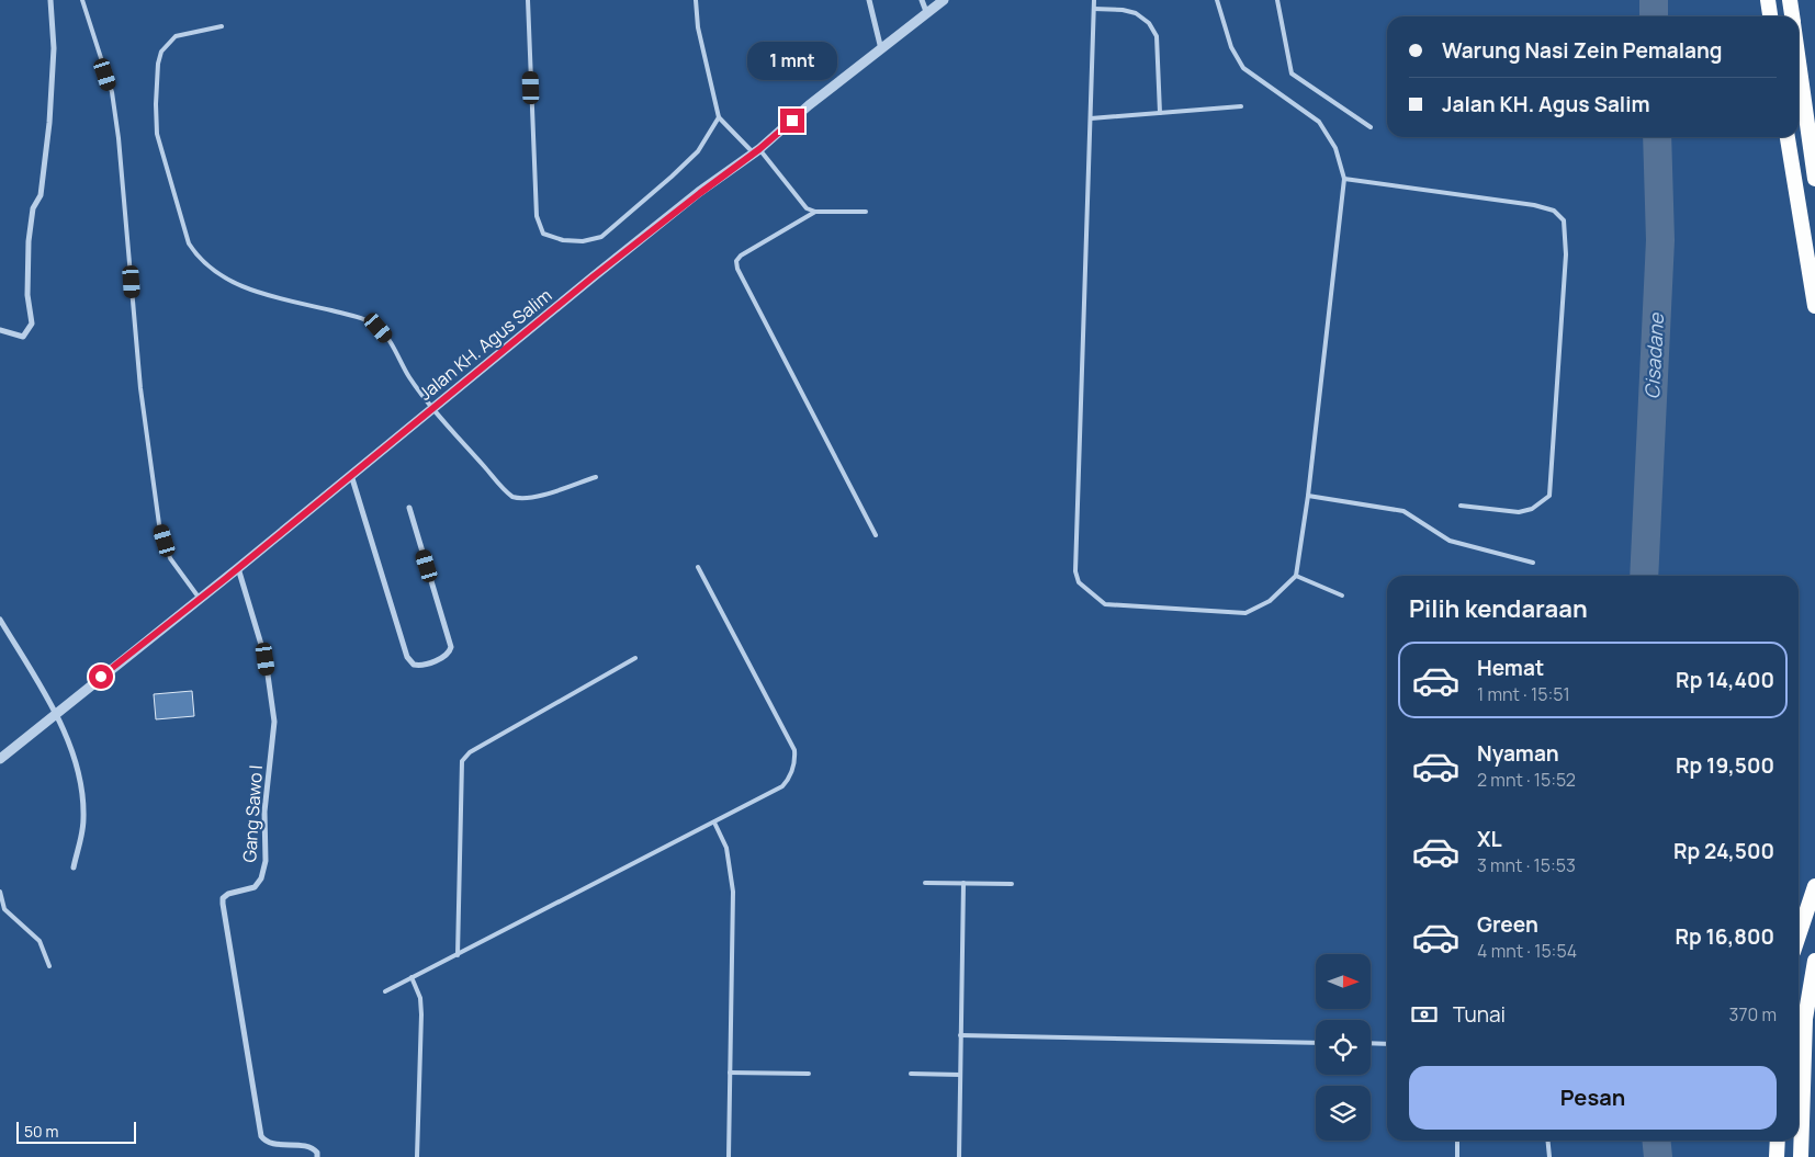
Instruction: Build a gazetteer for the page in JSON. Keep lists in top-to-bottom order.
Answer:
{
  "streets": {
    "street": ["Jalan KH. Agus Salim", "Gang Sawo I"]
  },
  "crossings": [
    ["Jalan KH. Agus Salim", "Gang Sawo I"]
  ],
  "water": ["Cisadane"],
  "scale_bar": "50 m",
  "north": "right",
  "page": {
    "banner": ["Warung Nasi Zein Pemalang", "Jalan KH. Agus Salim"],
    "bubble": "1 mnt",
    "heading": "Pilih kendaraan",
    "list": [
      {
        "name": "Hemat",
        "note": "1 mnt · 15:51",
        "value": "Rp 14,400"
      },
      {
        "name": "Nyaman",
        "note": "2 mnt · 15:52",
        "value": "Rp 19,500"
      },
      {
        "name": "XL",
        "note": "3 mnt · 15:53",
        "value": "Rp 24,500"
      },
      {
        "name": "Green",
        "note": "4 mnt · 15:54",
        "value": "Rp 16,800"
      }
    ],
    "pay": ["Tunai", "370 m"],
    "buttons": "Pesan",
    "scale": "50 m"
  }
}
